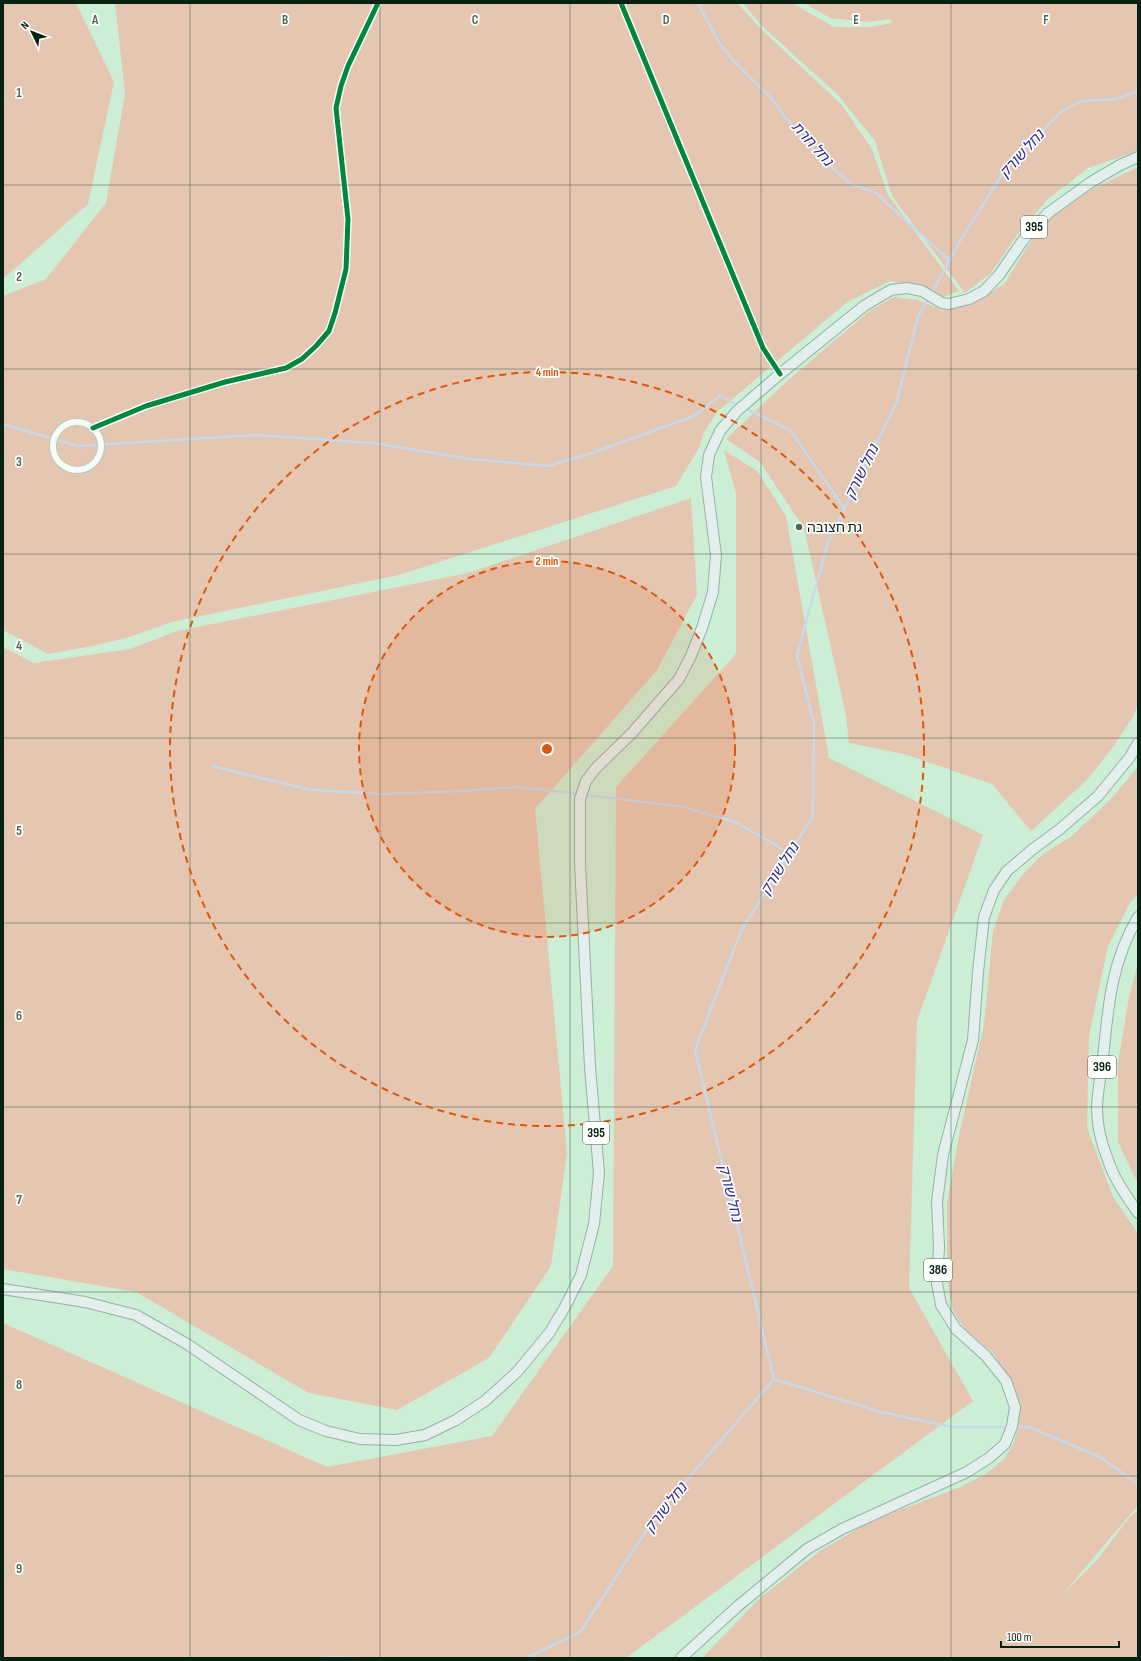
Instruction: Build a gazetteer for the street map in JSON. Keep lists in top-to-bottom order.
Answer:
{
  "streets": {
    "main road": ["395", "396", "386"]
  },
  "water": ["נחל חרת", "נחל שורק"],
  "places": ["גת חצובה"],
  "scale_bar": "100 m",
  "north": "top left",
  "grid": {
    "columns": [
      "A",
      "B",
      "C",
      "D",
      "E",
      "F"
    ],
    "rows": [
      "1",
      "2",
      "3",
      "4",
      "5",
      "6",
      "7",
      "8",
      "9"
    ]
  },
  "rings": ["4 min", "2 min"]
}
